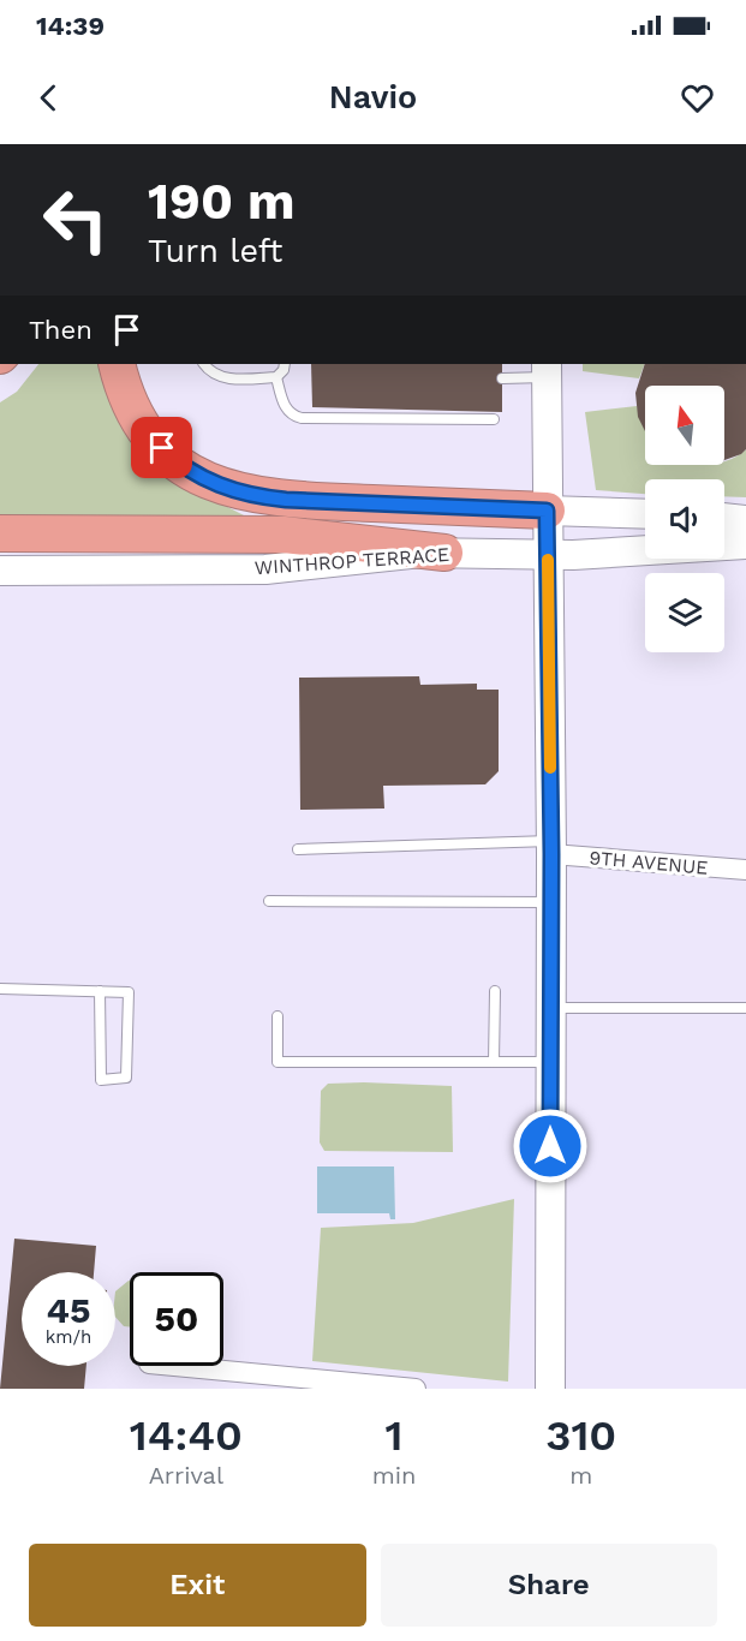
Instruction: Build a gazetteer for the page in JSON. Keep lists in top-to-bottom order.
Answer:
{
  "streets": {
    "main road": ["WINTHROP TERRACE"],
    "street": ["9TH AVENUE"]
  },
  "north": "top",
  "page": {
    "status": "14:39",
    "header": "Navio",
    "turn": ["190 m", "Turn left"],
    "then": "Then",
    "speed": "45 km/h",
    "limit": "50",
    "eta": [
      "14:40",
      "Arrival",
      "1",
      "min",
      "310",
      "m"
    ],
    "buttons": ["Exit", "Share"]
  }
}
